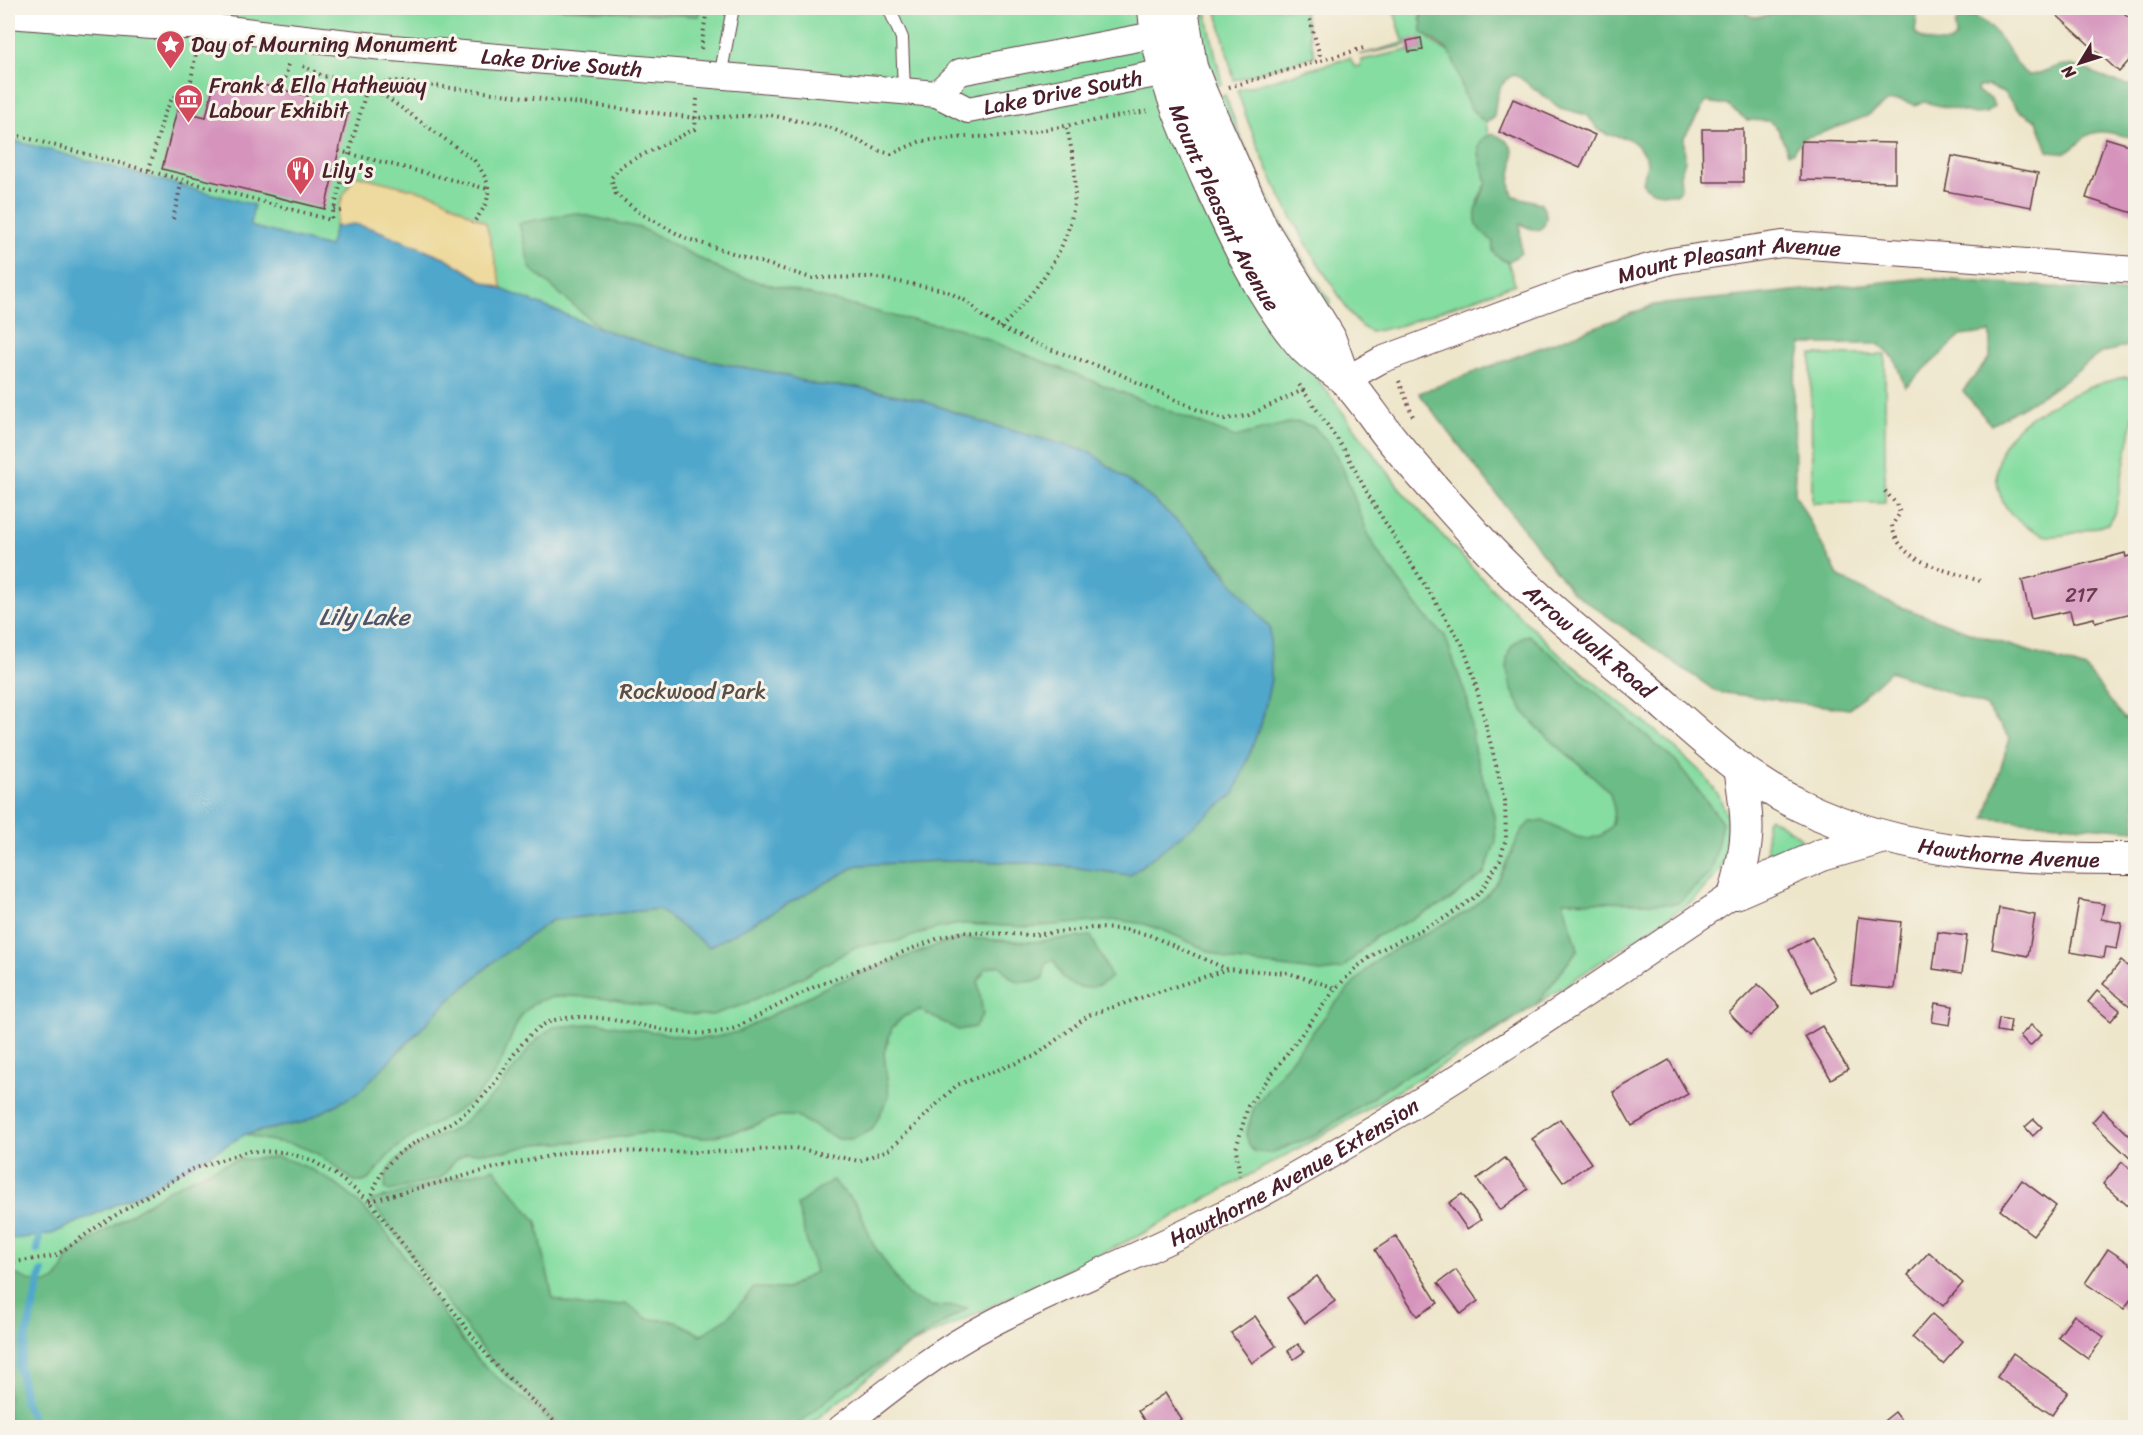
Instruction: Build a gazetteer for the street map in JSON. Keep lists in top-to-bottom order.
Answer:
{
  "streets": {
    "street": [
      "Lake Drive South",
      "Mount Pleasant Avenue",
      "Arrow Walk Road",
      "Hawthorne Avenue",
      "Hawthorne Avenue Extension"
    ]
  },
  "crossings": [
    ["Lake Drive South", "Mount Pleasant Avenue"],
    ["Mount Pleasant Avenue", "Arrow Walk Road"],
    ["Arrow Walk Road", "Hawthorne Avenue"]
  ],
  "water": ["Lily Lake"],
  "parks": ["Rockwood Park"],
  "places": {
    "place": ["Day of Mourning Monument"],
    "museum": ["Frank & Ella Hatheway Labour Exhibit"],
    "restaurant": ["Lily's"]
  },
  "house_numbers": ["217"],
  "north": "bottom left"
}
